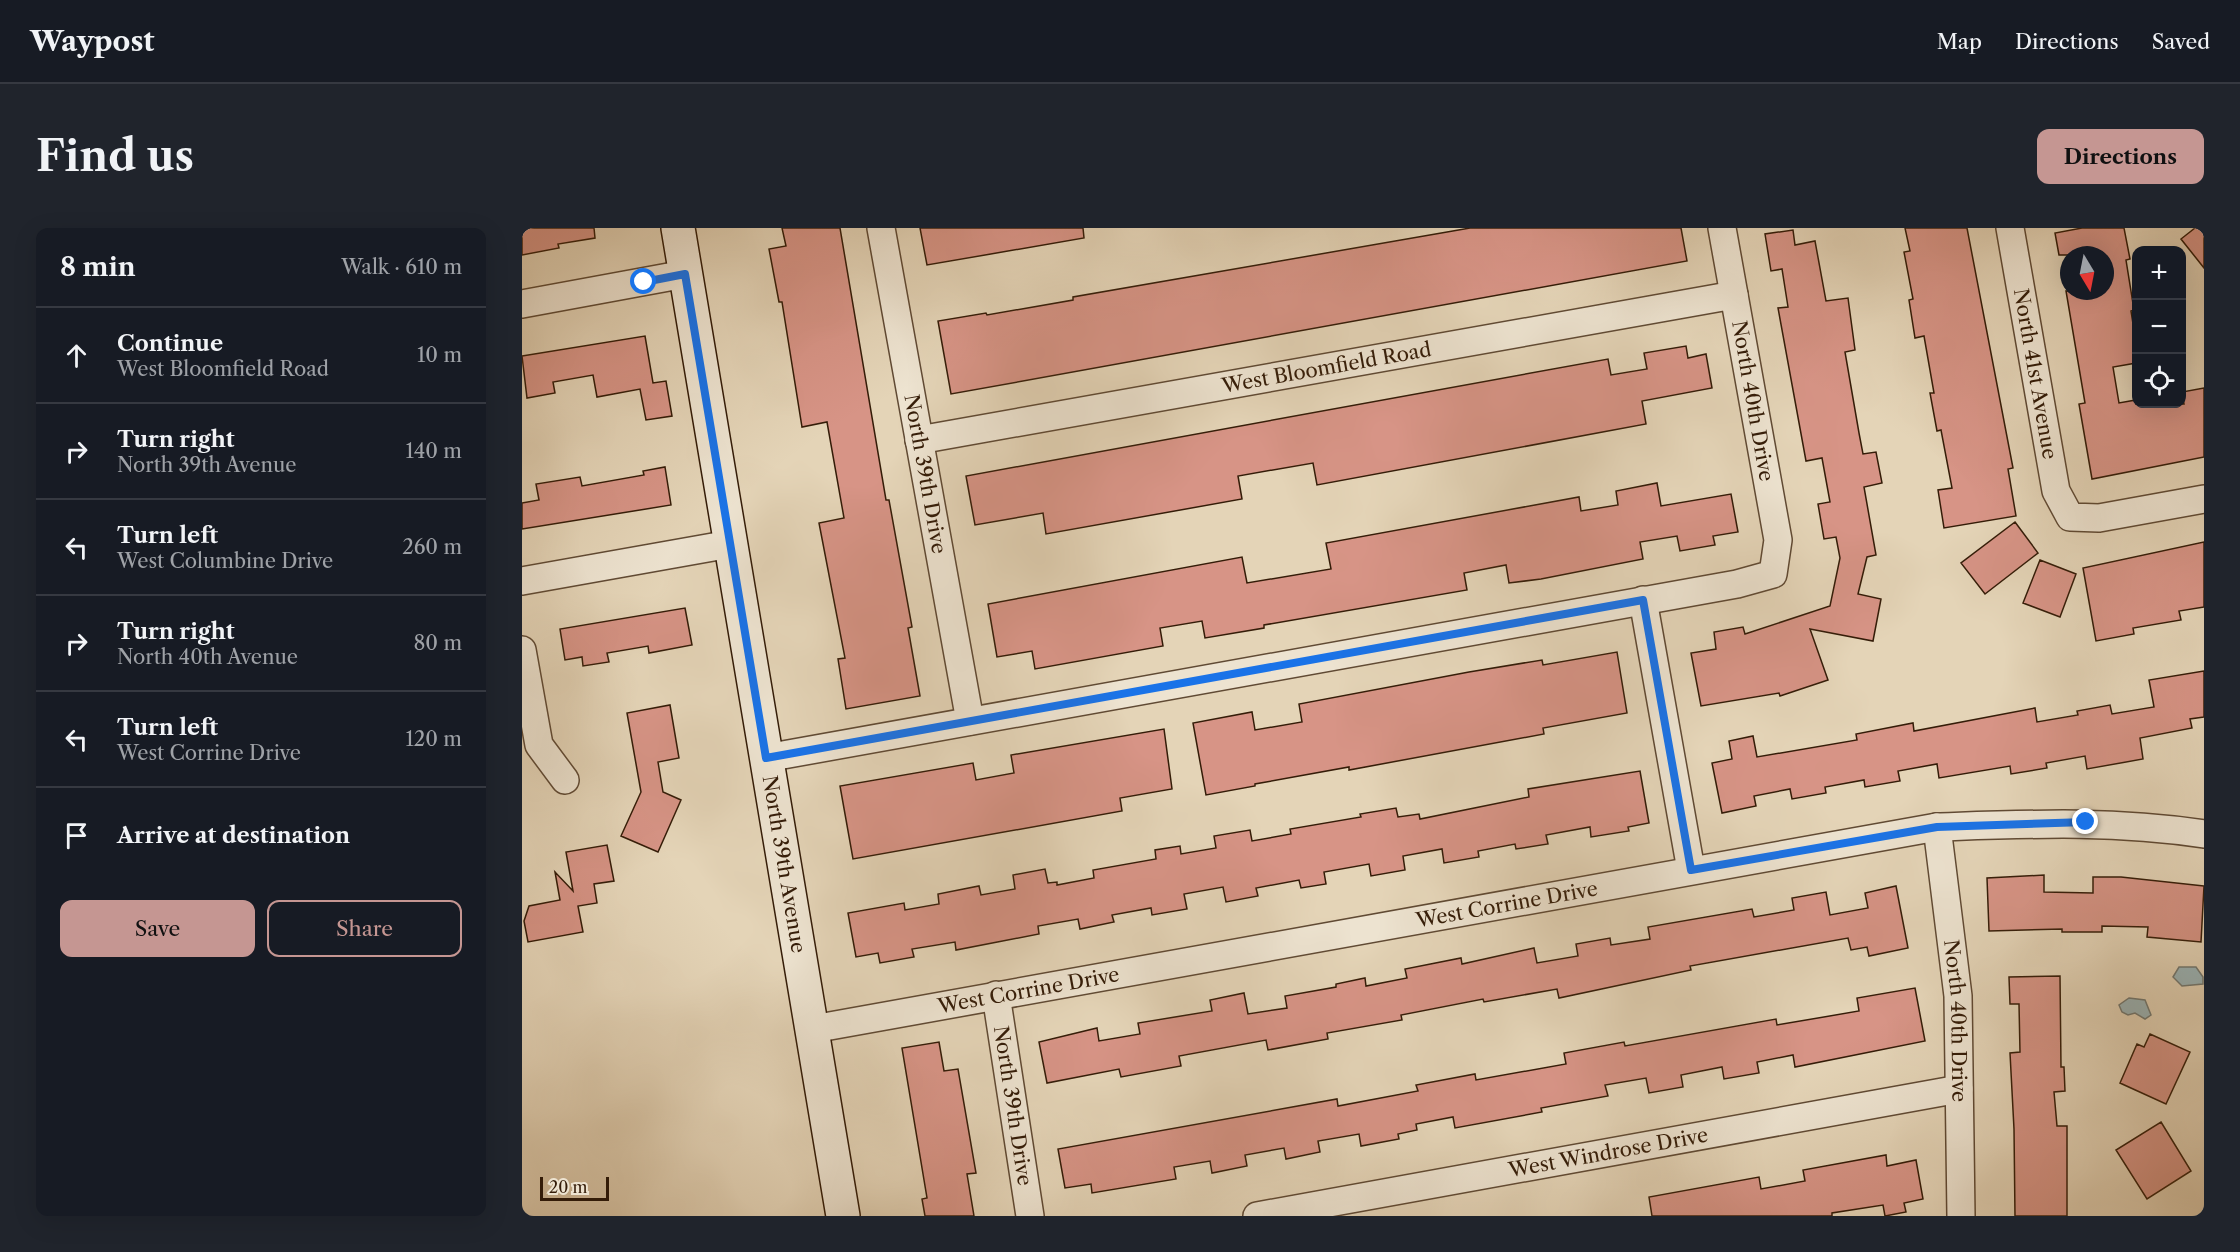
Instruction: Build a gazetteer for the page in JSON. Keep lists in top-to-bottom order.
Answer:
{
  "streets": {
    "street": [
      "West Bloomfield Road",
      "North 41st Avenue",
      "North 40th Drive",
      "North 39th Drive",
      "North 39th Avenue",
      "West Corrine Drive",
      "West Windrose Drive"
    ]
  },
  "crossings": [
    ["West Bloomfield Road", "North 40th Drive"],
    ["West Bloomfield Road", "North 39th Drive"],
    ["North 40th Drive", "West Corrine Drive"],
    ["North 40th Drive", "West Windrose Drive"],
    ["North 39th Drive", "West Corrine Drive"],
    ["North 39th Avenue", "West Corrine Drive"]
  ],
  "scale_bar": "20 m",
  "north": "bottom",
  "page": {
    "header": "Waypost",
    "nav": ["Map", "Directions", "Saved"],
    "buttons": [
      "Directions",
      ["Save", "Share"]
    ],
    "title": "Find us",
    "heading": ["8 min", "Walk · 610 m"],
    "map_buttons": ["+", "−"],
    "list": [
      ["Continue", "West Bloomfield Road", "10 m"],
      ["Turn right", "North 39th Avenue", "140 m"],
      ["Turn left", "West Columbine Drive", "260 m"],
      ["Turn right", "North 40th Avenue", "80 m"],
      ["Turn left", "West Corrine Drive", "120 m"],
      "Arrive at destination"
    ],
    "scale": "20 m"
  }
}
